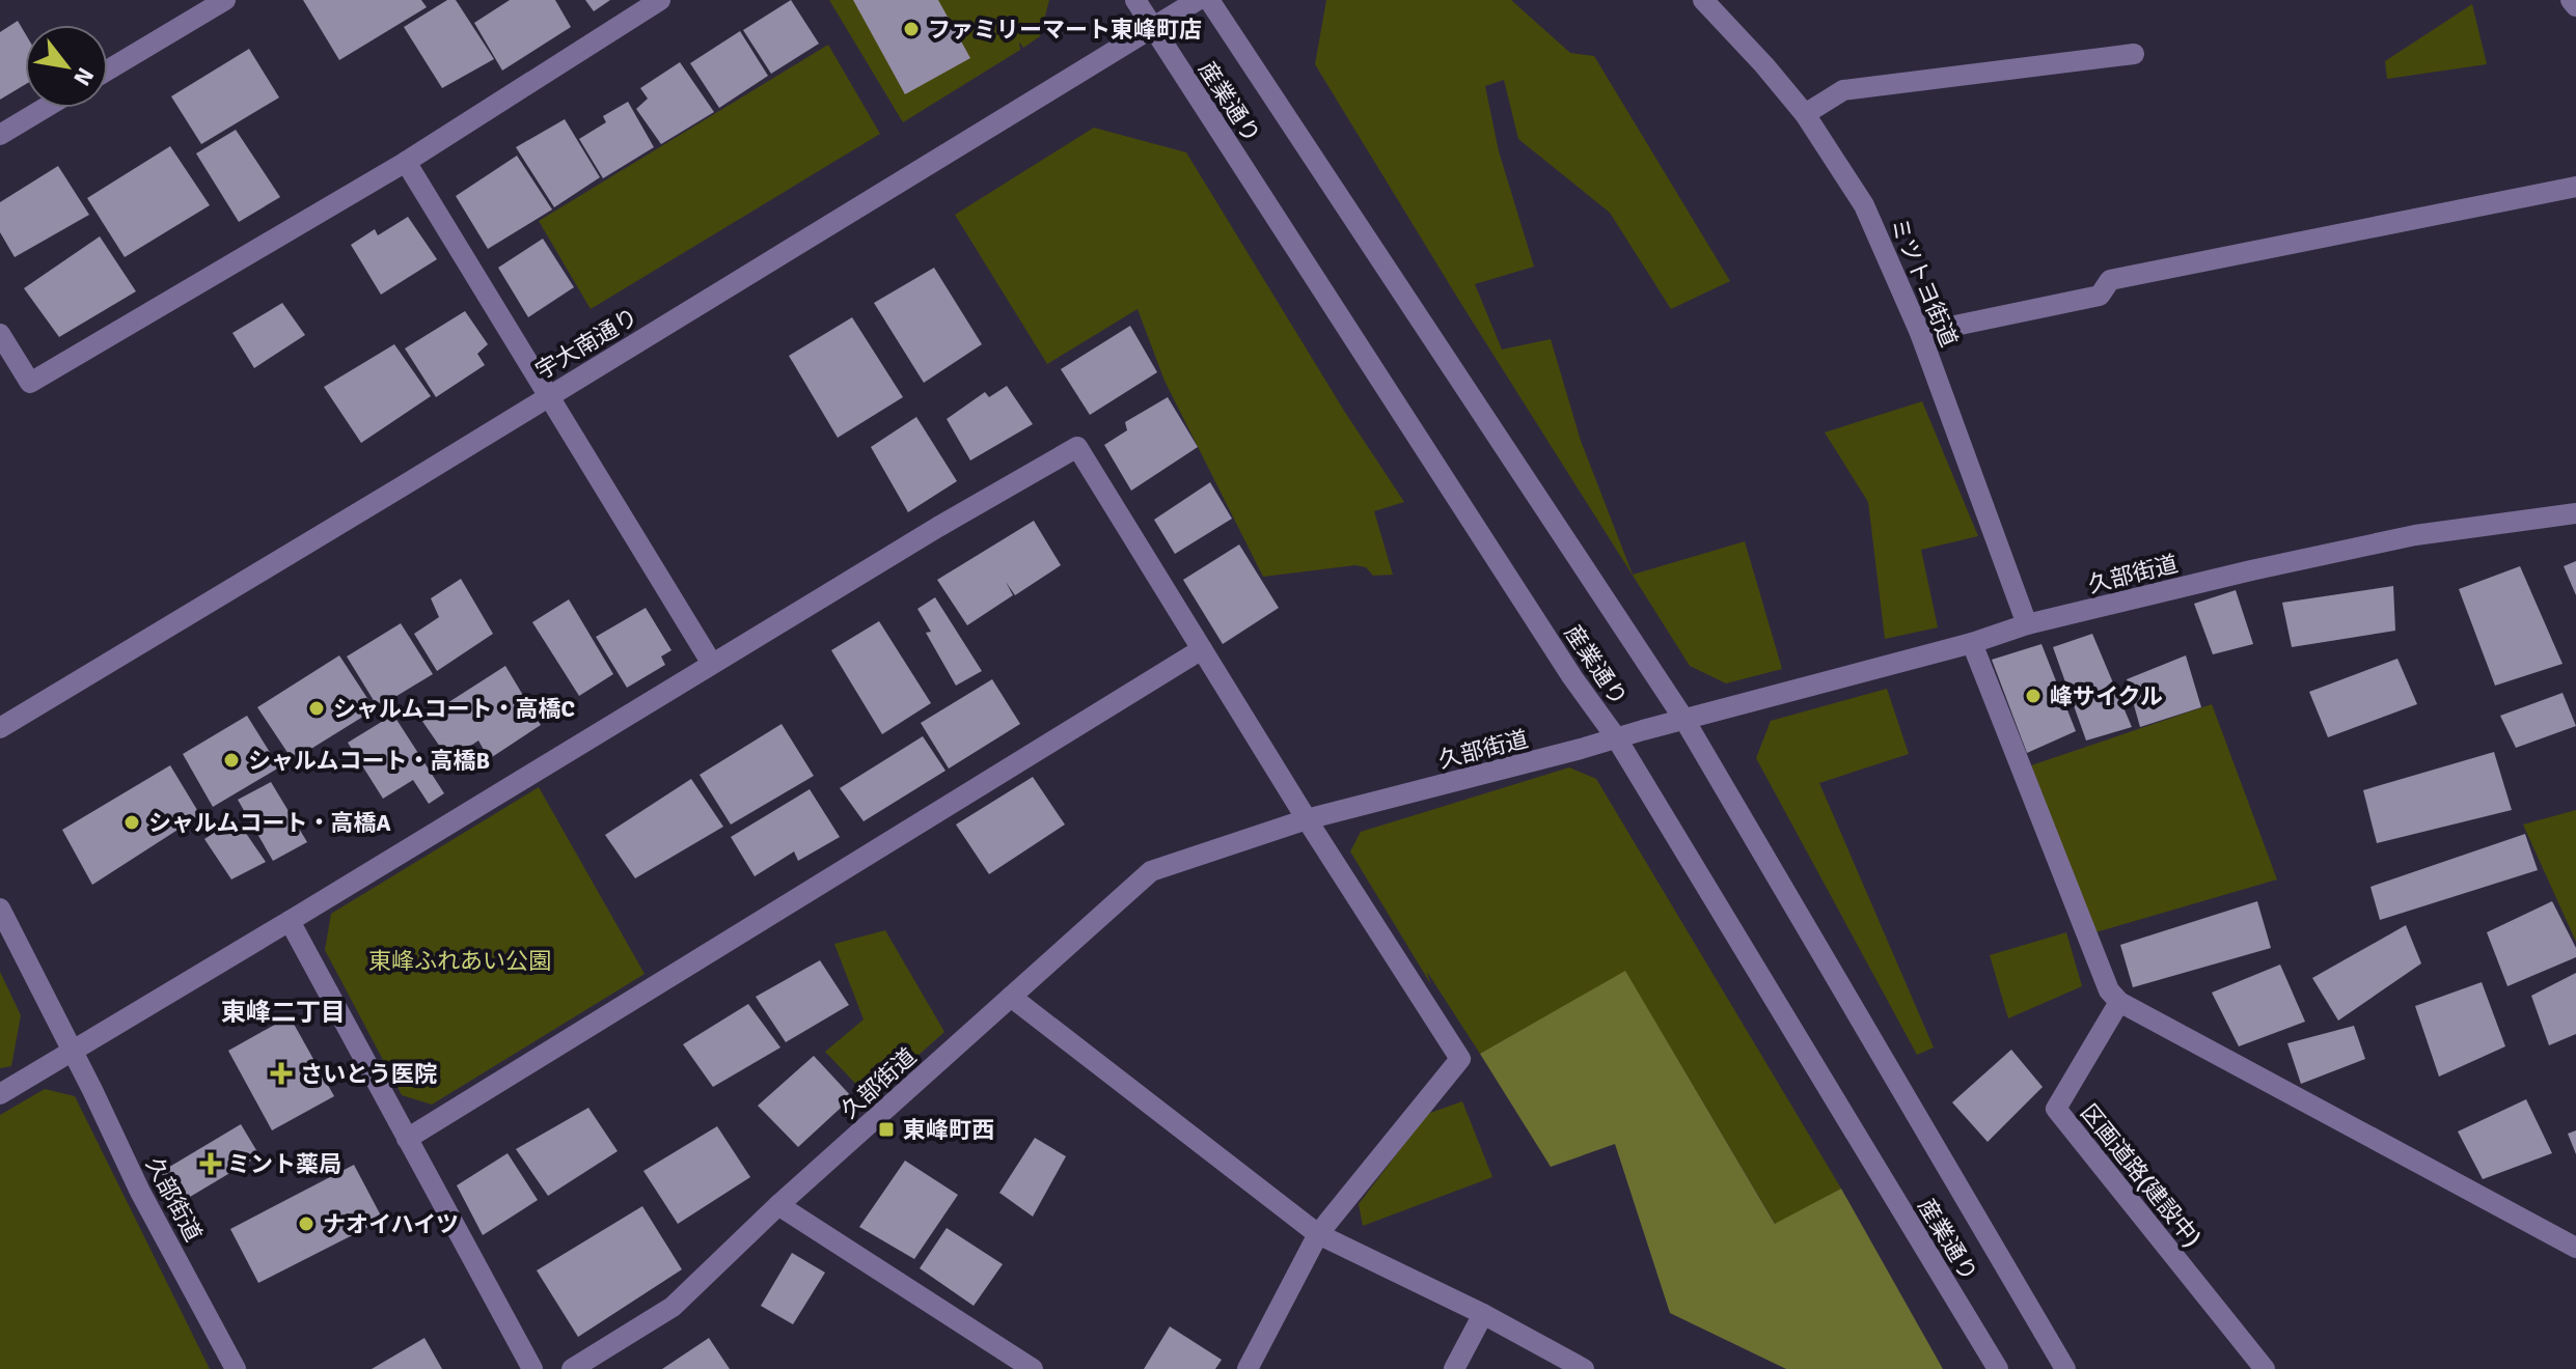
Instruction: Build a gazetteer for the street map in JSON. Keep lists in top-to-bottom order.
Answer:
{
  "streets": {
    "street": [
      "産業通り",
      "ミツトヨ街道",
      "宇大南通り",
      "久部街道",
      "区画道路(建設中)"
    ]
  },
  "crossings": [
    ["産業通り", "宇大南通り"],
    ["産業通り", "久部街道"],
    ["ミツトヨ街道", "久部街道"]
  ],
  "districts": ["東峰二丁目"],
  "parks": ["東峰ふれあい公園"],
  "places": {
    "other": [
      "ファミリーマート東峰町店",
      "峰サイクル",
      "シャルムコート・高橋C",
      "シャルムコート・高橋B",
      "シャルムコート・高橋A",
      "ナオイハイツ"
    ],
    "health": ["さいとう医院", "ミント薬局"],
    "transit": ["東峰町西"]
  },
  "north": "bottom right"
}
